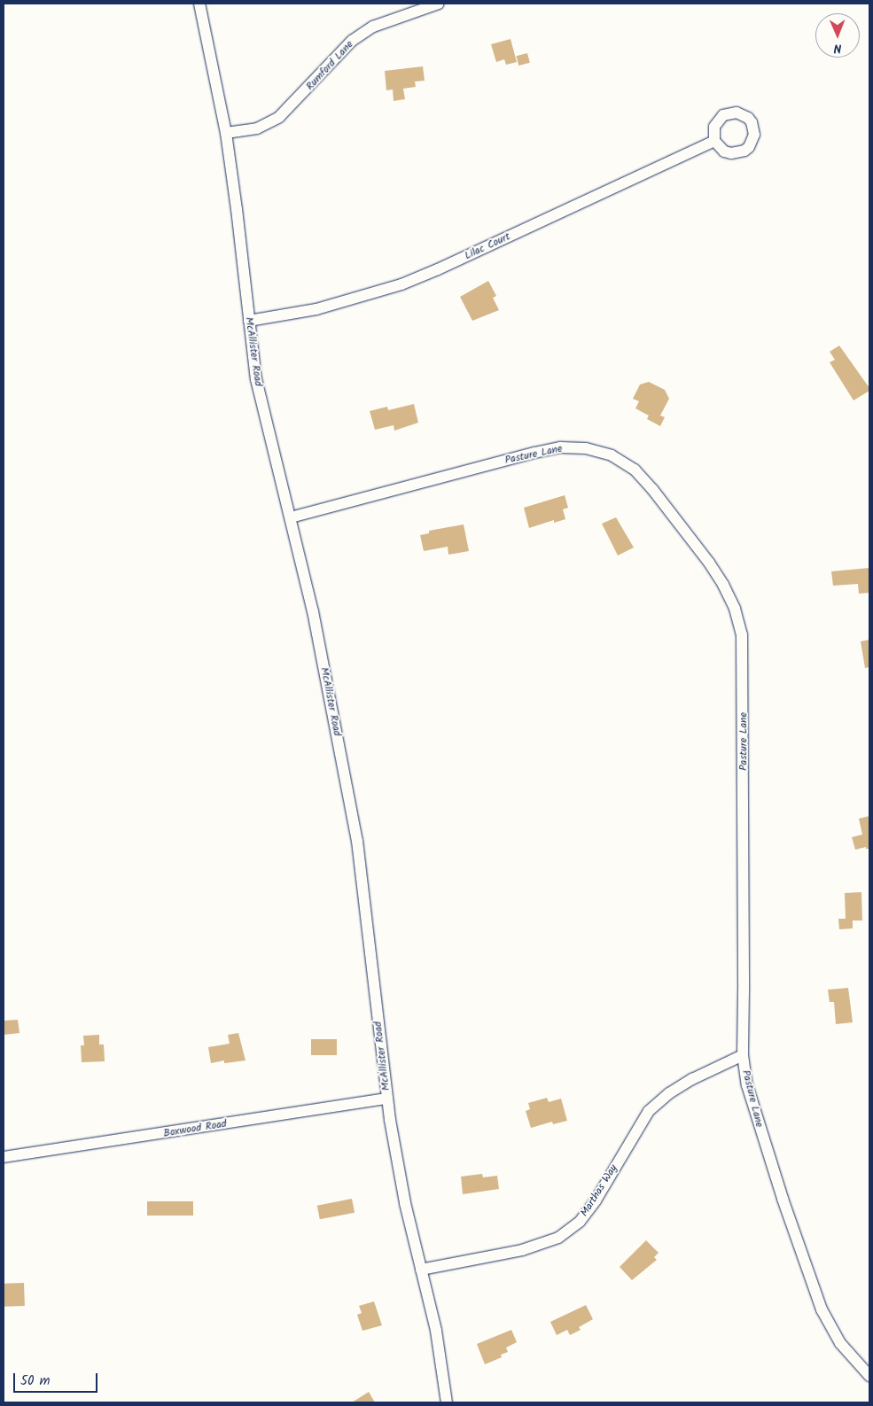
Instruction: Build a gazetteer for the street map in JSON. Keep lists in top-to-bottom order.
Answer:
{
  "streets": {
    "street": [
      "Rumford Lane",
      "Lilac Court",
      "McAllister Road",
      "Pasture Lane",
      "Boxwood Road",
      "Marthas Way"
    ]
  },
  "crossings": [
    ["Rumford Lane", "McAllister Road"],
    ["Lilac Court", "McAllister Road"],
    ["McAllister Road", "Pasture Lane"],
    ["McAllister Road", "Boxwood Road"],
    ["McAllister Road", "Marthas Way"],
    ["Pasture Lane", "Marthas Way"]
  ],
  "scale_bar": "50 m",
  "north": "bottom"
}
